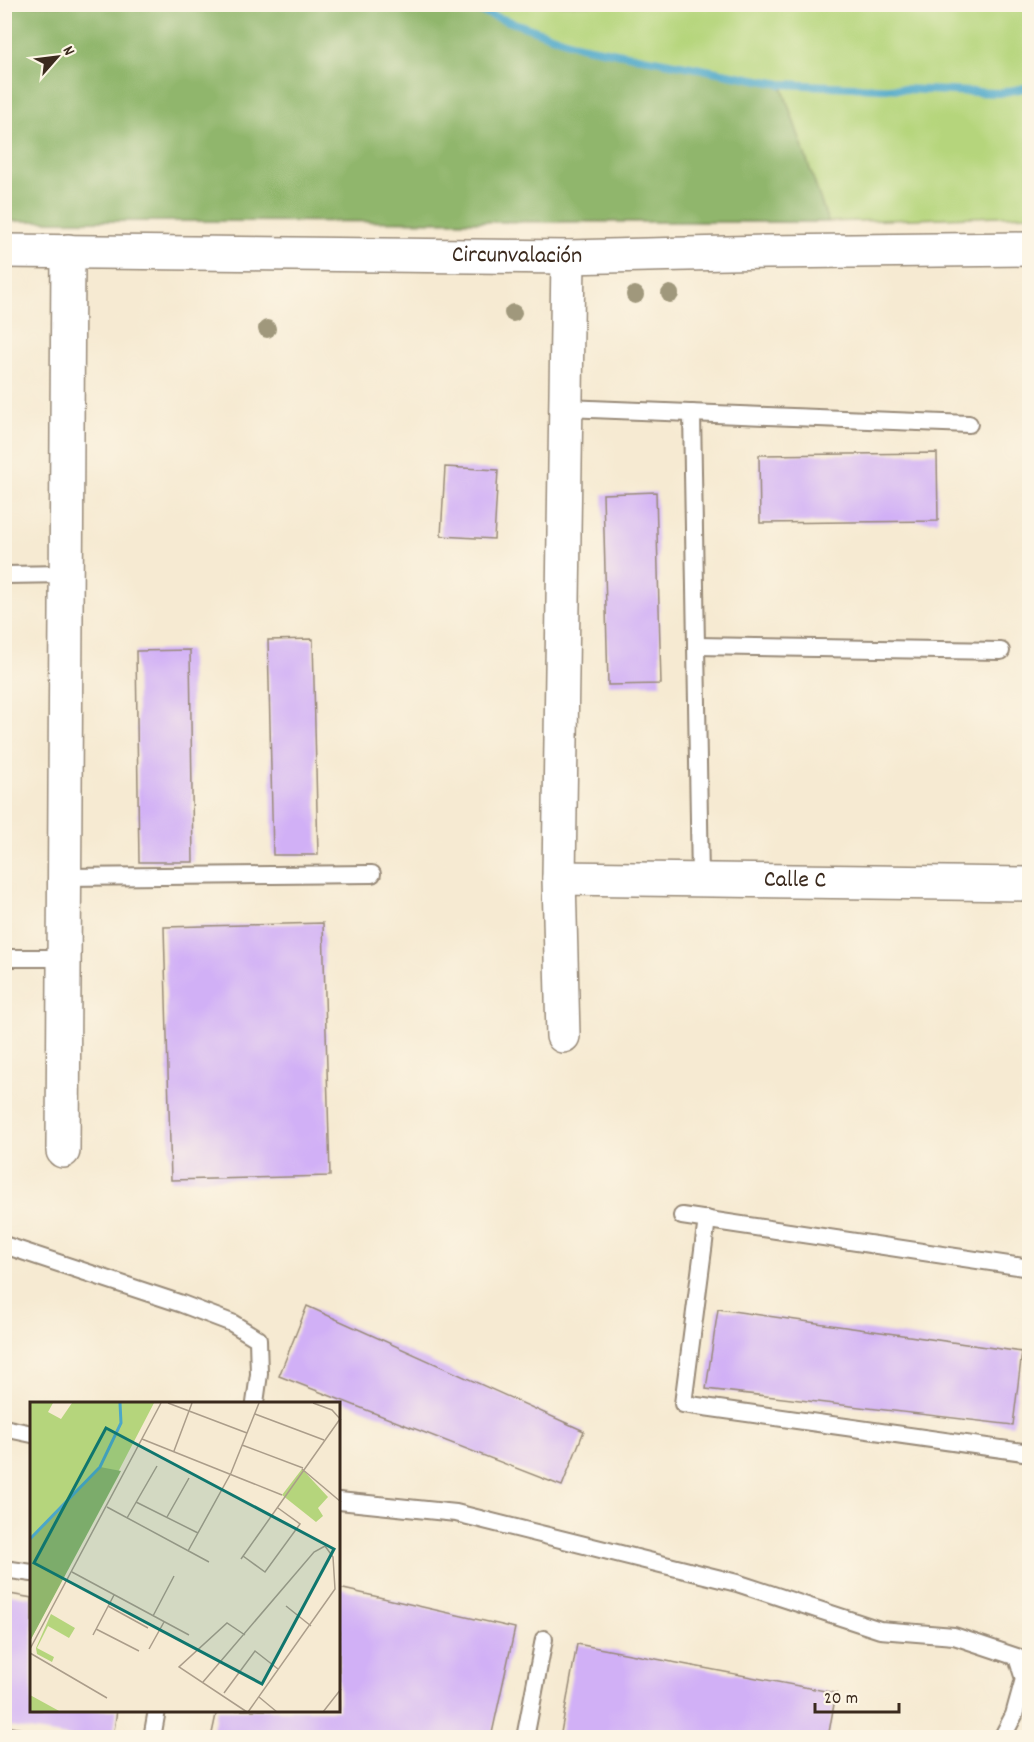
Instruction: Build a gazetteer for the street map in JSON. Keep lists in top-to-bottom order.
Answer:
{
  "streets": {
    "street": ["Circunvalación", "Calle C"]
  },
  "scale_bar": "20 m",
  "north": "top right"
}
